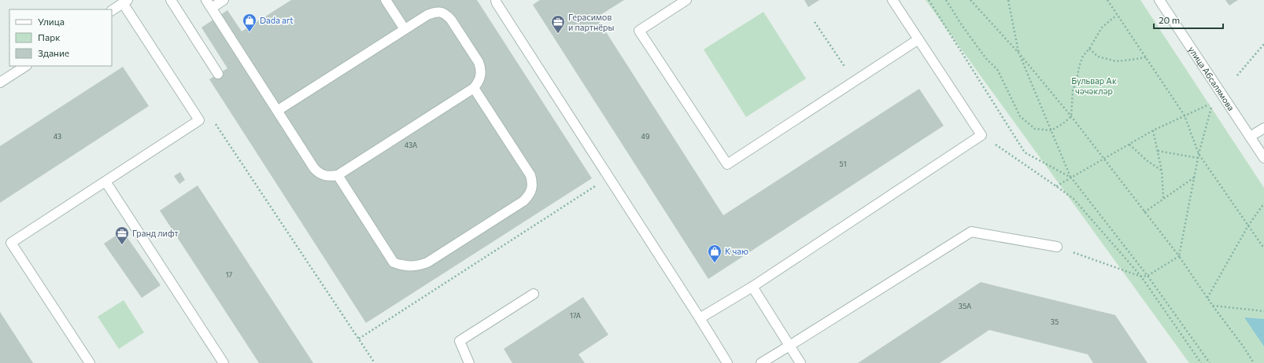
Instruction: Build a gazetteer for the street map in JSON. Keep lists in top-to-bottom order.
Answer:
{
  "streets": {
    "street": ["улица Абсалямова"]
  },
  "parks": ["Бульвар Ак чәчәкләр"],
  "places": {
    "shop": ["Dada art", "К чаю"],
    "office": ["Герасимов и партнёры", "Гранд лифт"]
  },
  "house_numbers": [
    "43",
    "49",
    "43А",
    "51",
    "17",
    "35А",
    "17А",
    "35"
  ],
  "legend": ["Улица", "Парк", "Здание"],
  "scale_bar": "20 m"
}
